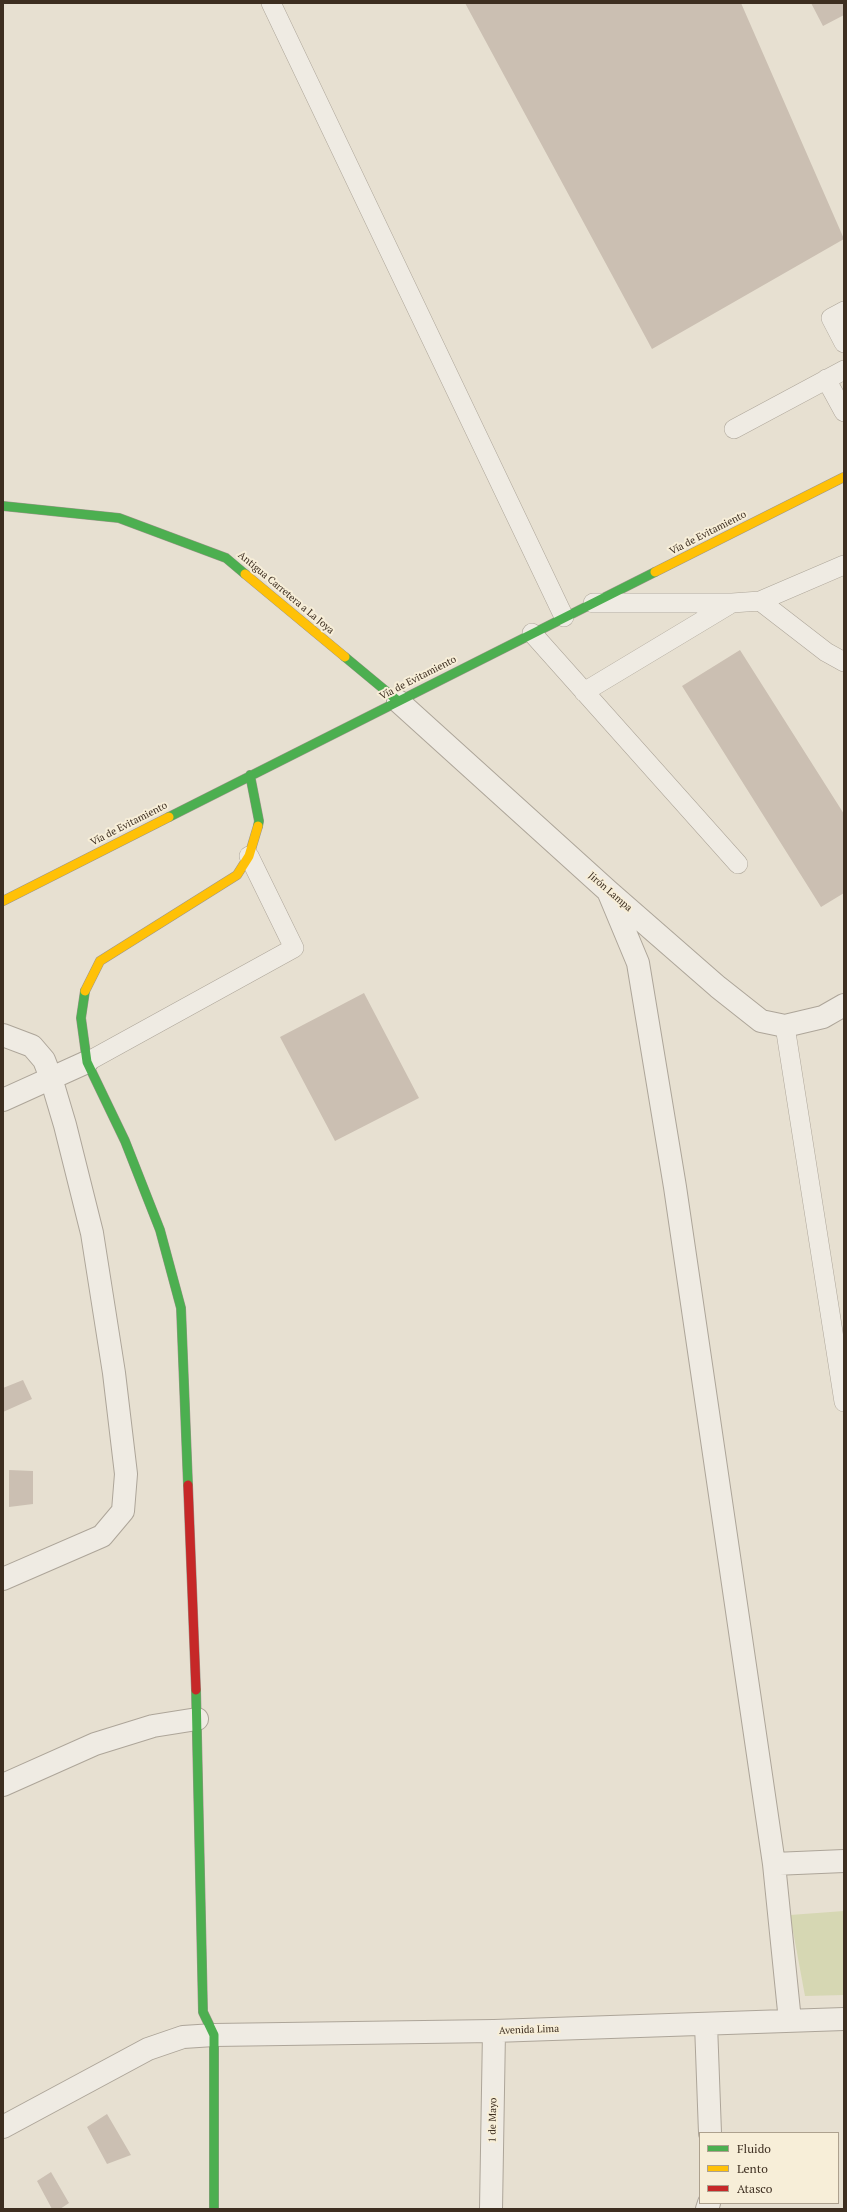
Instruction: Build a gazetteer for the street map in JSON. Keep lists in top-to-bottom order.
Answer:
{
  "streets": {
    "main road": ["Vía de Evitamiento", "Antigua Carretera a La Joya"],
    "street": ["Jirón Lampa", "Avenida Lima", "1 de Mayo"]
  },
  "crossings": [
    ["Vía de Evitamiento", "Antigua Carretera a La Joya"],
    ["Vía de Evitamiento", "Jirón Lampa"],
    ["Antigua Carretera a La Joya", "Jirón Lampa"],
    ["Avenida Lima", "1 de Mayo"]
  ],
  "legend": ["Fluido", "Lento", "Atasco"]
}
